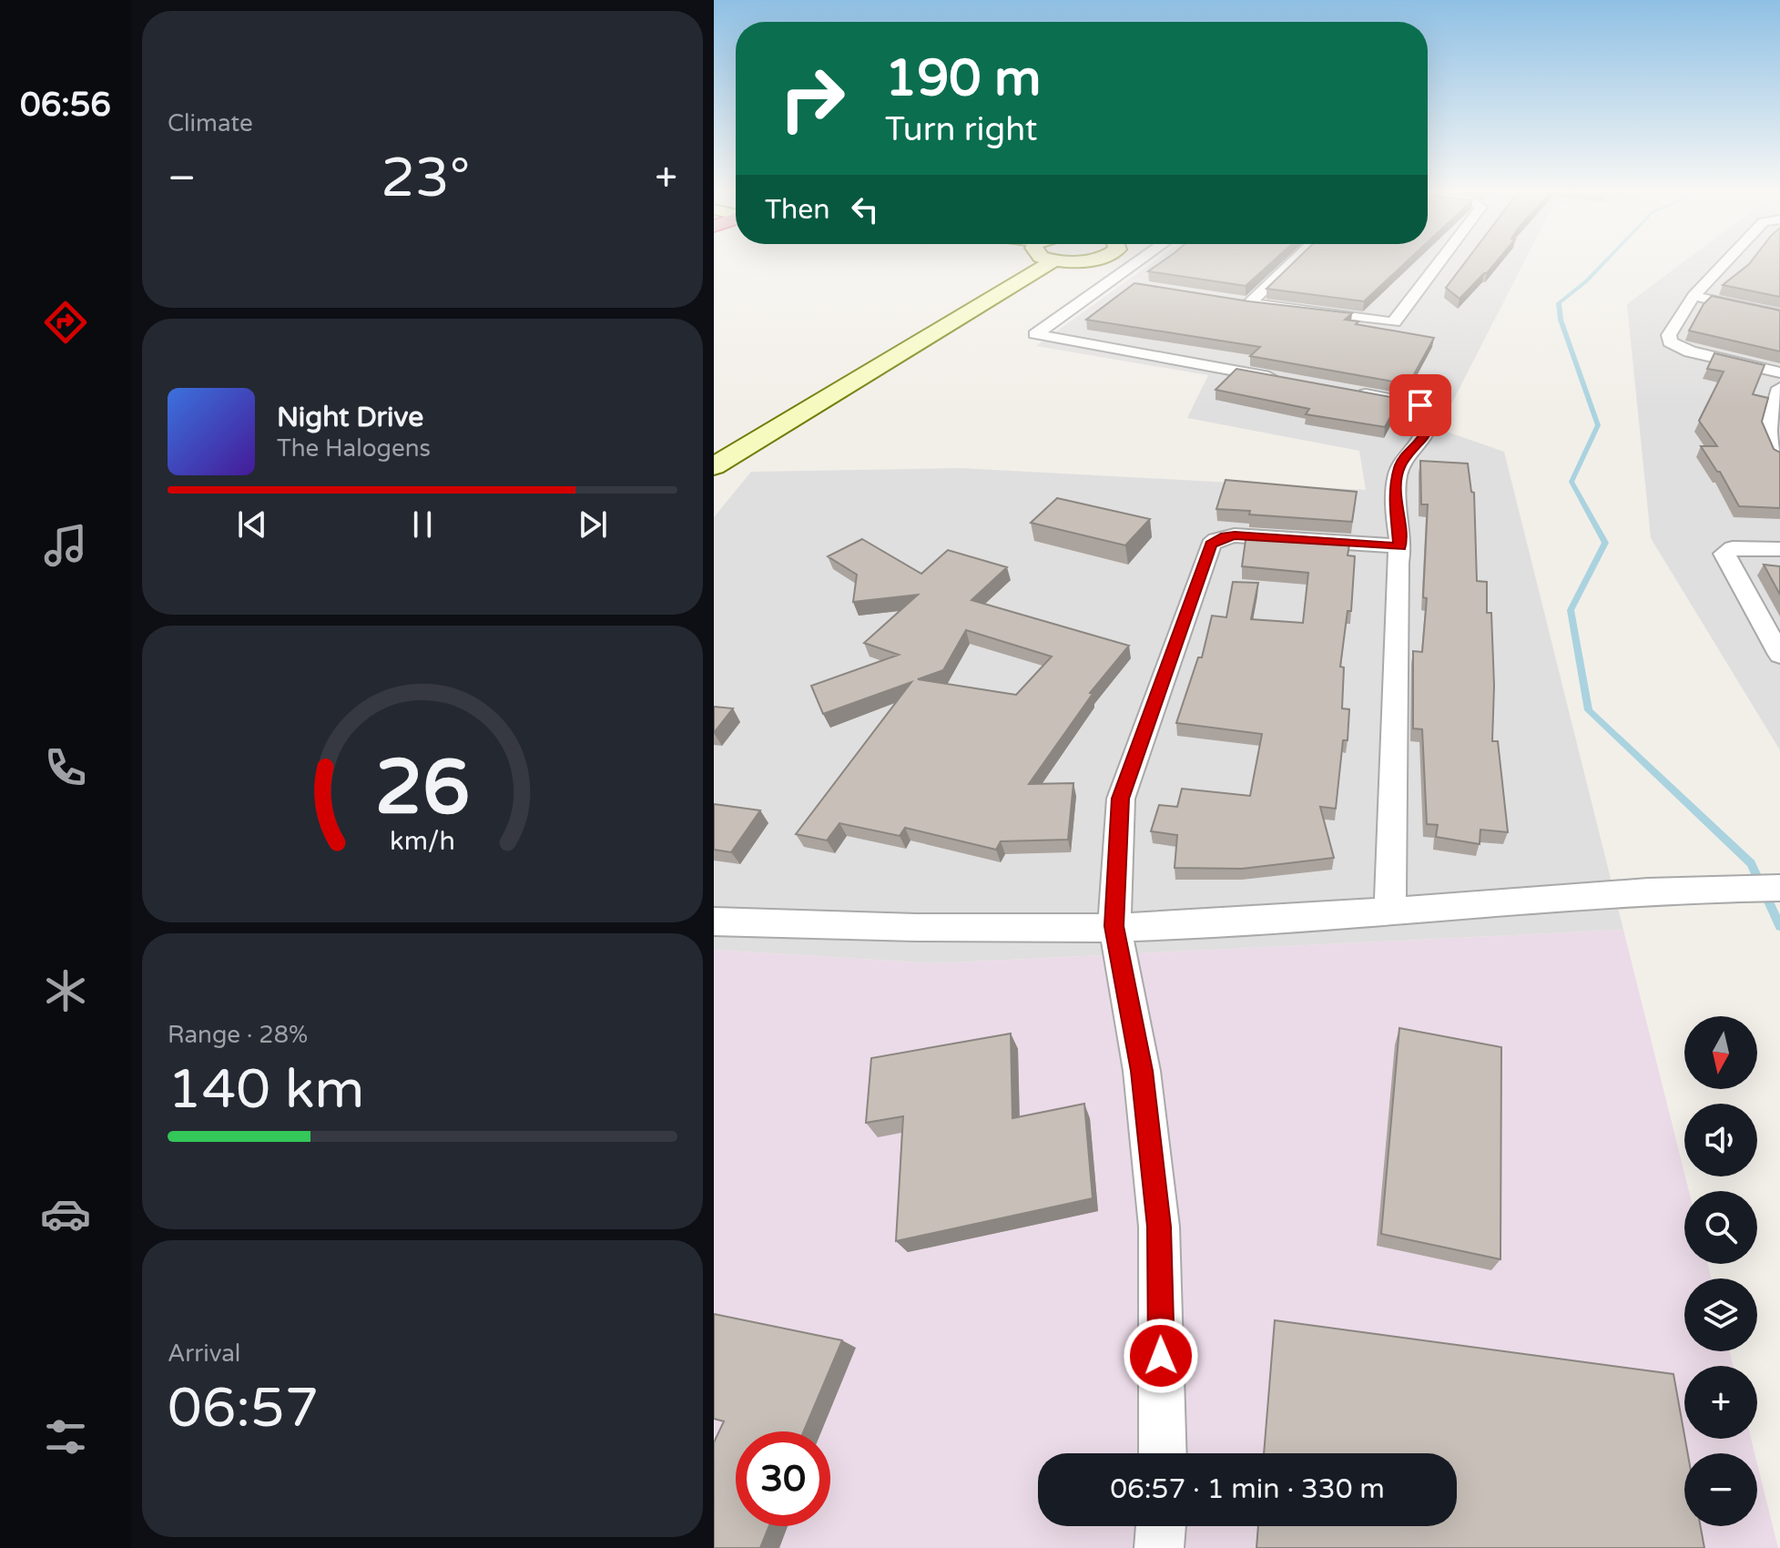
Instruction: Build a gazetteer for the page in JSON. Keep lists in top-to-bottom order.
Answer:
{
  "north": "bottom",
  "page": {
    "tabs": "06:56",
    "tile": [
      "Climate",
      ["Range · 28%", "140 km"],
      ["Arrival", "06:57"]
    ],
    "turn": ["190 m", "Turn right"],
    "heat": ["−", "23°", "+"],
    "then": "Then",
    "song": ["Night Drive", "The Halogens"],
    "map_buttons": ["+", "−"],
    "limit": "30",
    "trip": "06:57 · 1 min · 330 m",
    "gauge": ["26", "km/h"]
  }
}
